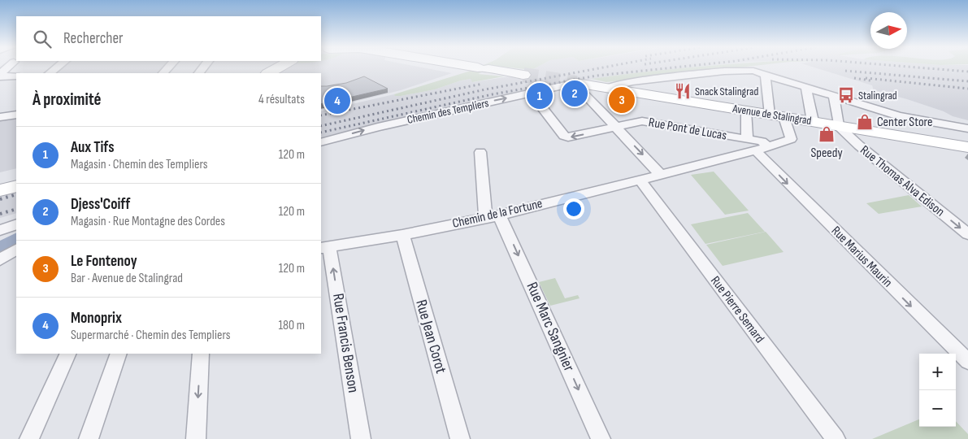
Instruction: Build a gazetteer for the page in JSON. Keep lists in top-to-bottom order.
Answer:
{
  "streets": {
    "main road": ["Avenue de Stalingrad"],
    "street": [
      "Chemin des Templiers",
      "Rue Pont de Lucas",
      "Rue Thomas Alva Edison",
      "Chemin de la Fortune",
      "Rue Marius Maurin",
      "Rue Pierre Semard",
      "Rue Marc Sangnier",
      "Rue Jean Corot",
      "Rue Francis Benson"
    ]
  },
  "crossings": [
    ["Chemin des Templiers", "Avenue de Stalingrad"],
    ["Chemin des Templiers", "Rue Pont de Lucas"],
    ["Avenue de Stalingrad", "Rue Thomas Alva Edison"],
    ["Avenue de Stalingrad", "Chemin de la Fortune"],
    ["Rue Pont de Lucas", "Chemin de la Fortune"],
    ["Rue Pont de Lucas", "Rue Marius Maurin"],
    ["Chemin de la Fortune", "Rue Marius Maurin"],
    ["Chemin de la Fortune", "Rue Pierre Semard"],
    ["Chemin de la Fortune", "Rue Marc Sangnier"],
    ["Chemin de la Fortune", "Rue Jean Corot"],
    ["Chemin de la Fortune", "Rue Francis Benson"]
  ],
  "one_way": [
    "Chemin des Templiers",
    "Rue Pont de Lucas",
    "Rue Thomas Alva Edison",
    "Rue Marius Maurin",
    "Rue Marc Sangnier",
    "Rue Francis Benson"
  ],
  "places": {
    "restaurant": ["Snack Stalingrad"],
    "bus stop": ["Stalingrad"],
    "shop": ["Center Store", "Speedy"]
  },
  "north": "right",
  "page": {
    "search": "Rechercher",
    "heading": ["À proximité", "4 résultats"],
    "pins": [
      "2",
      "1",
      "3",
      "4"
    ],
    "list": [
      {
        "mark": "1",
        "name": "Aux Tifs",
        "note": "Magasin · Chemin des Templiers",
        "value": "120 m"
      },
      {
        "mark": "2",
        "name": "Djess'Coiff",
        "note": "Magasin · Rue Montagne des Cordes",
        "value": "120 m"
      },
      {
        "mark": "3",
        "name": "Le Fontenoy",
        "note": "Bar · Avenue de Stalingrad",
        "value": "120 m"
      },
      {
        "mark": "4",
        "name": "Monoprix",
        "note": "Supermarché · Chemin des Templiers",
        "value": "180 m"
      }
    ],
    "map_buttons": ["+", "−"]
  }
}
